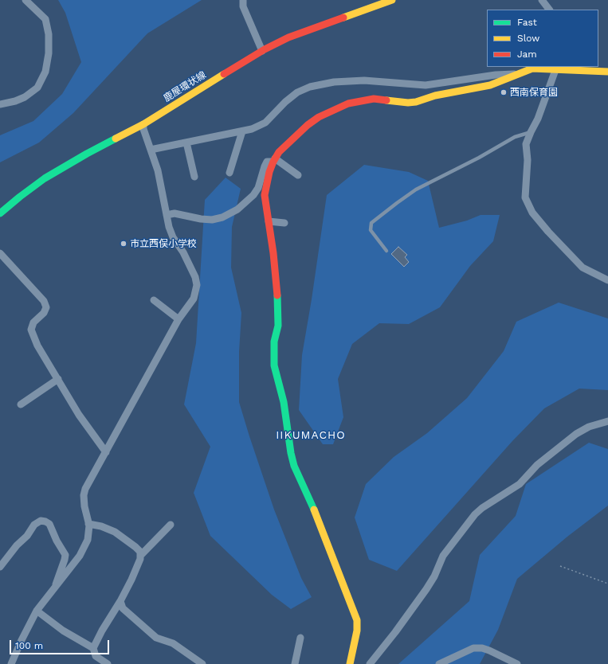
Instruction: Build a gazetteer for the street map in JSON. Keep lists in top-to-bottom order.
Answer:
{
  "streets": {
    "street": ["鹿屋環状線"]
  },
  "districts": ["IIKUMACHO"],
  "places": ["西南保育園", "市立西俣小学校"],
  "legend": ["Fast", "Slow", "Jam"],
  "scale_bar": "100 m"
}
